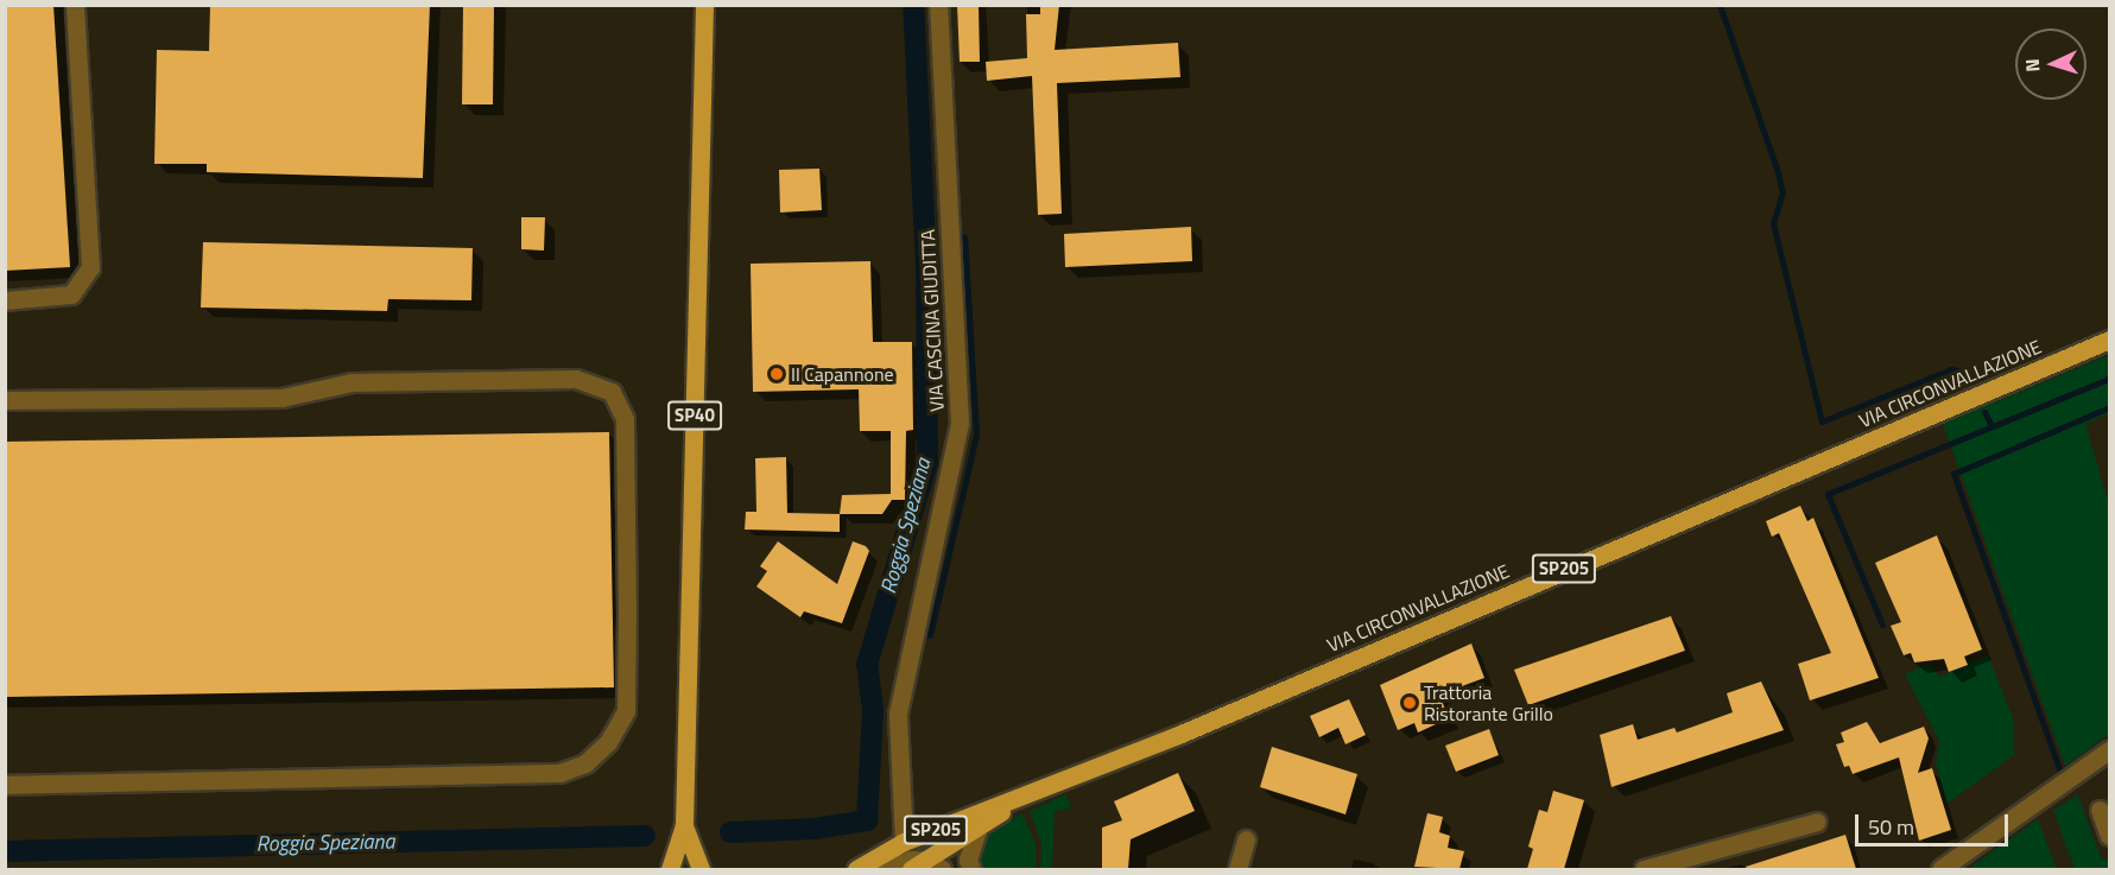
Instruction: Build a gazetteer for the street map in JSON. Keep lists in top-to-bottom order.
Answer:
{
  "streets": {
    "main road": ["VIA CIRCONVALLAZIONE", "SP40", "SP205"],
    "street": ["VIA CASCINA GIUDITTA"]
  },
  "crossings": [
    ["VIA CASCINA GIUDITTA", "SP205"],
    ["VIA CIRCONVALLAZIONE", "SP205"]
  ],
  "water": ["Roggia Speziana"],
  "places": ["Il Capannone", "Trattoria Ristorante Grillo"],
  "scale_bar": "50 m",
  "north": "left"
}
